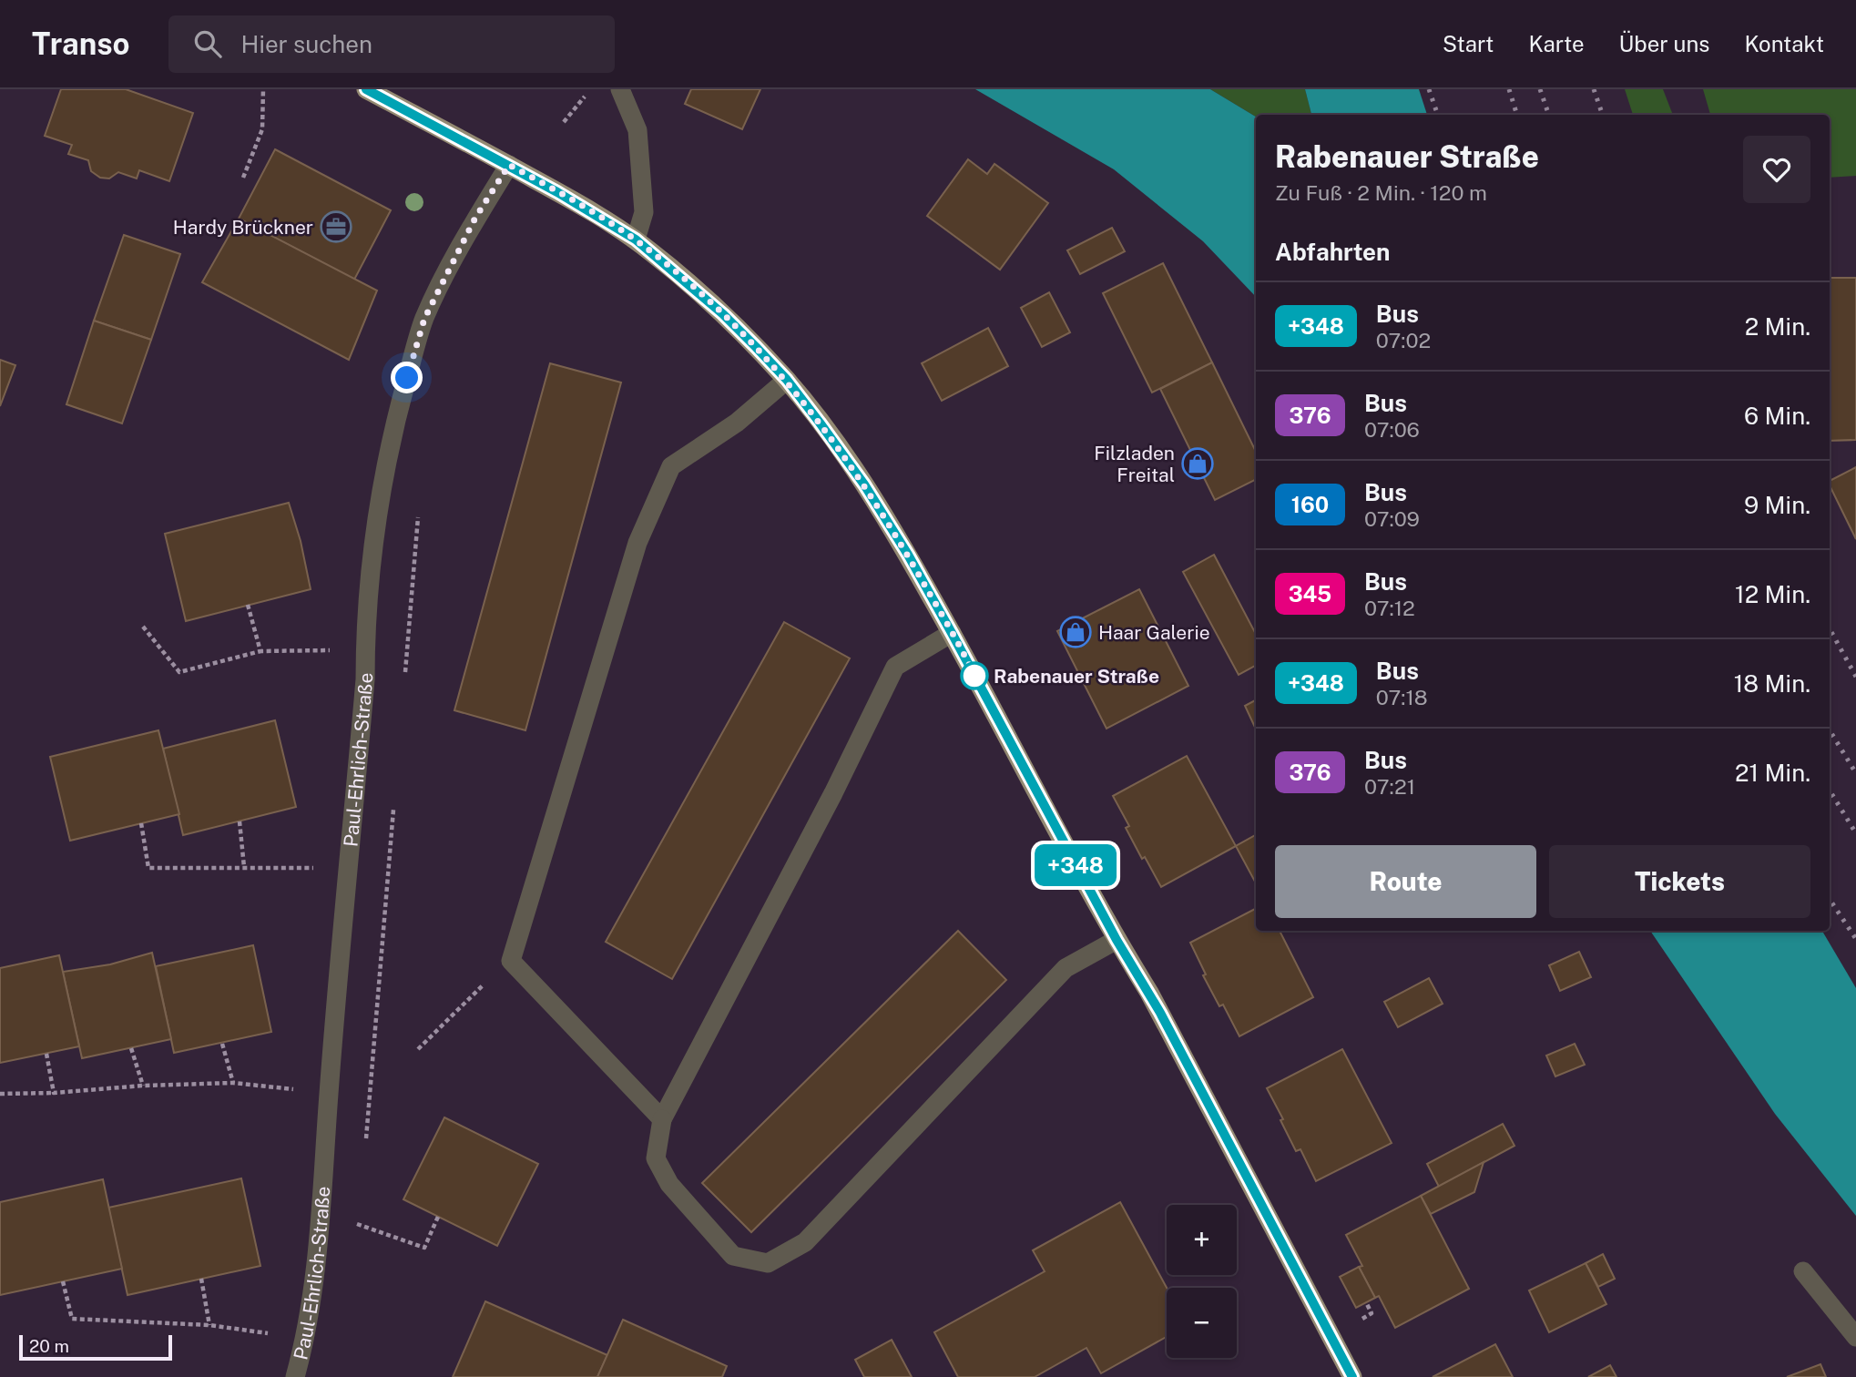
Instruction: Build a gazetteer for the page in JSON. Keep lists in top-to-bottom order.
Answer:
{
  "streets": {
    "street": ["Paul-Ehrlich-Straße"]
  },
  "places": {
    "office": ["Hardy Brückner"],
    "shop": ["Filzladen Freital", "Haar Galerie"],
    "other": ["Rabenauer Straße"]
  },
  "lines": ["bus line +348"],
  "scale_bar": "20 m",
  "page": {
    "header": "Transo",
    "search": "Hier suchen",
    "nav": [
      "Start",
      "Karte",
      "Über uns",
      "Kontakt"
    ],
    "on_map": "+348",
    "heading": [
      ["Rabenauer Straße", "Zu Fuß · 2 Min. · 120 m"],
      "Abfahrten"
    ],
    "list": [
      {
        "mark": "+348",
        "name": "Bus",
        "note": "07:02",
        "value": "2 Min."
      },
      {
        "mark": "376",
        "name": "Bus",
        "note": "07:06",
        "value": "6 Min."
      },
      {
        "mark": "160",
        "name": "Bus",
        "note": "07:09",
        "value": "9 Min."
      },
      {
        "mark": "345",
        "name": "Bus",
        "note": "07:12",
        "value": "12 Min."
      },
      {
        "mark": "+348",
        "name": "Bus",
        "note": "07:18",
        "value": "18 Min."
      },
      {
        "mark": "376",
        "name": "Bus",
        "note": "07:21",
        "value": "21 Min."
      }
    ],
    "buttons": ["Route", "Tickets"],
    "map_buttons": ["+", "−"],
    "scale": "20 m"
  }
}
